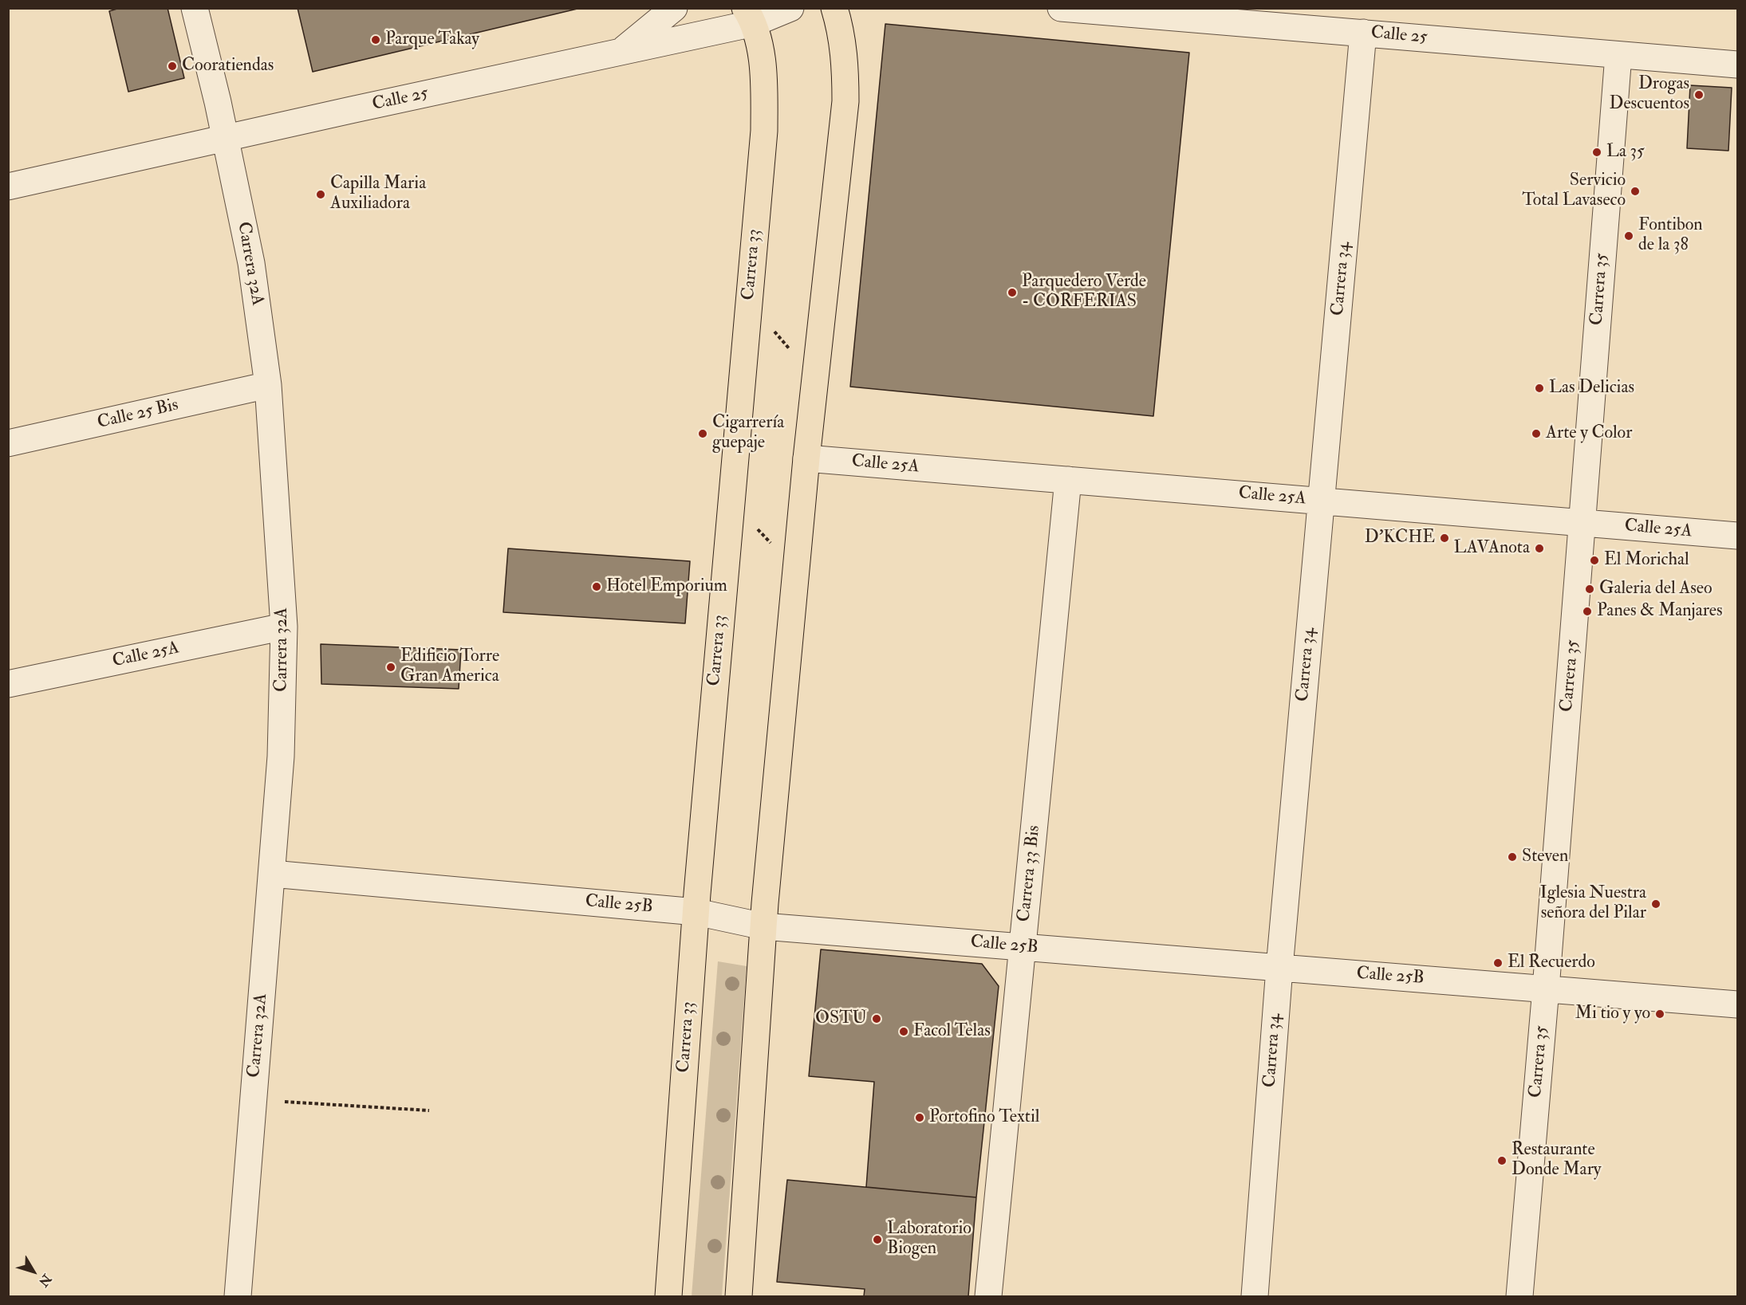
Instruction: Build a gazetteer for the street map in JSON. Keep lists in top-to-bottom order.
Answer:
{
  "streets": {
    "main road": ["Carrera 33"],
    "street": [
      "Calle 25",
      "Carrera 32A",
      "Carrera 34",
      "Carrera 35",
      "Calle 25 Bis",
      "Calle 25A",
      "Carrera 33 Bis",
      "Calle 25B"
    ]
  },
  "crossings": [
    ["Calle 25", "Carrera 32A"],
    ["Calle 25", "Carrera 33"],
    ["Calle 25", "Carrera 34"],
    ["Calle 25", "Carrera 35"],
    ["Carrera 32A", "Calle 25 Bis"],
    ["Carrera 32A", "Calle 25A"],
    ["Carrera 32A", "Calle 25B"],
    ["Carrera 33", "Calle 25B"],
    ["Carrera 34", "Calle 25A"],
    ["Carrera 34", "Calle 25B"],
    ["Carrera 35", "Calle 25A"],
    ["Carrera 35", "Calle 25B"],
    ["Calle 25A", "Carrera 33 Bis"],
    ["Carrera 33 Bis", "Calle 25B"]
  ],
  "places": [
    "Parque Takay",
    "Cooratiendas",
    "Drogas Descuentos",
    "La 35",
    "Servicio Total Lavaseco",
    "Capilla Maria Auxiliadora",
    "Fontibon de la 38",
    "Parquedero Verde - CORFERIAS",
    "Las Delicias",
    "Cigarrería guepaje",
    "Arte y Color",
    "D'KCHE",
    "LAVAnota",
    "El Morichal",
    "Hotel Emporium",
    "Galeria del Aseo",
    "Panes & Manjares",
    "Edificio Torre Gran America",
    "Steven",
    "Iglesia Nuestra señora del Pilar",
    "El Recuerdo",
    "Mi tio y yo",
    "OSTU",
    "Facol Telas",
    "Portofino Textil",
    "Restaurante Donde Mary",
    "Laboratorio Biogen"
  ],
  "north": "bottom right"
}
